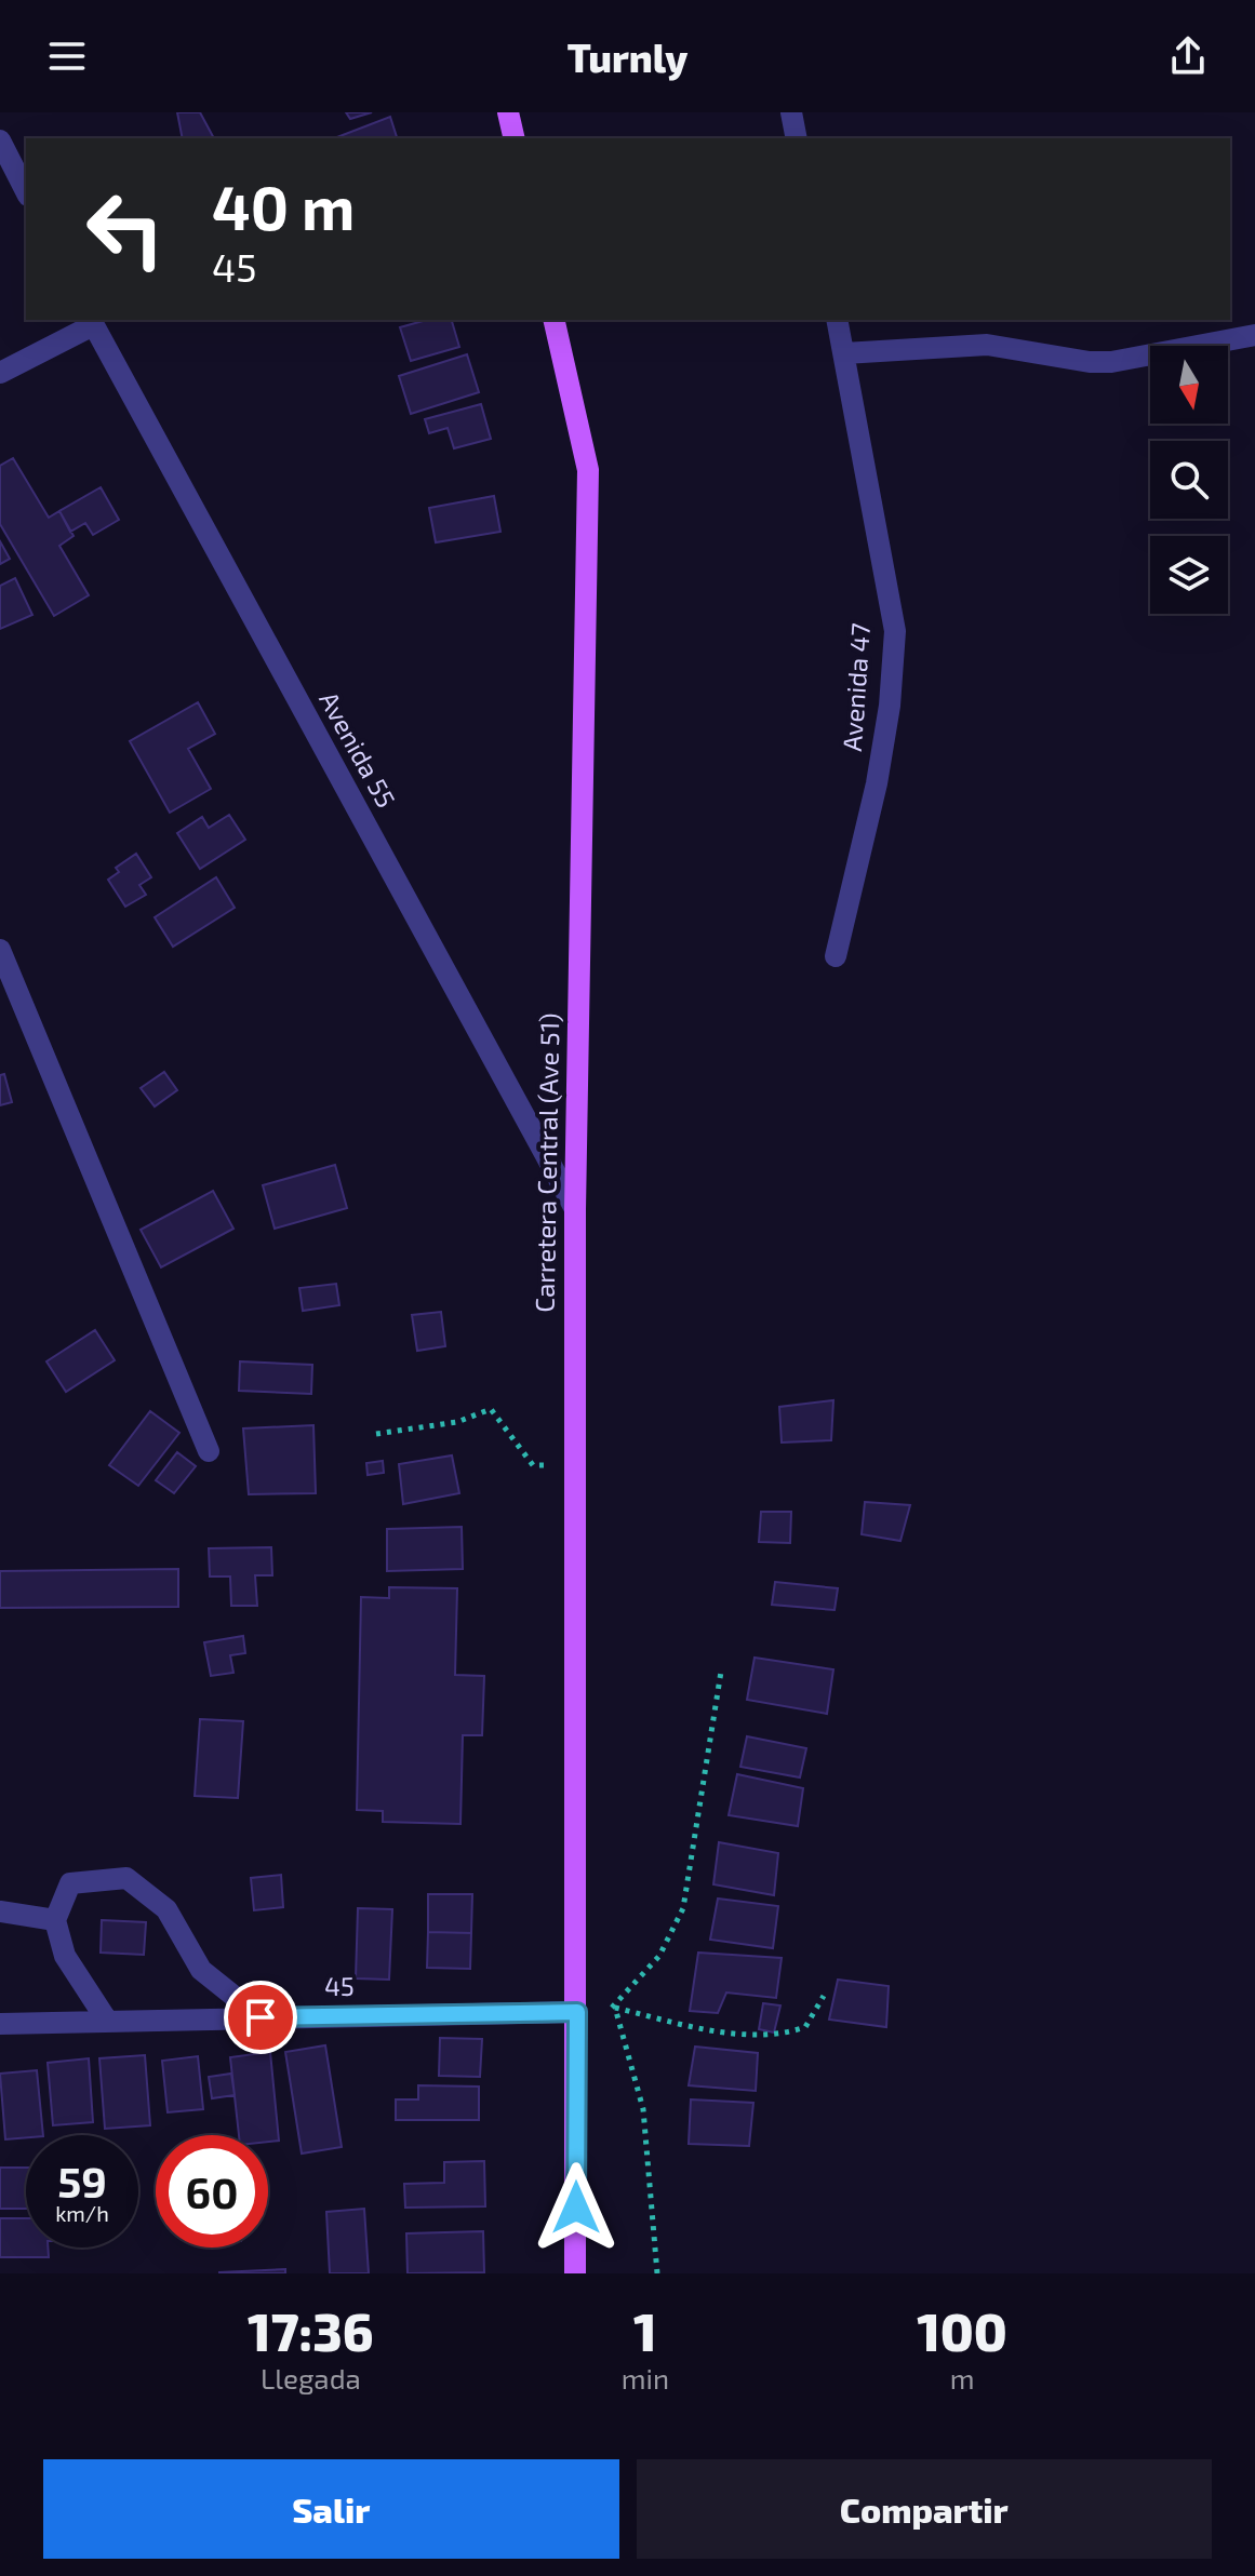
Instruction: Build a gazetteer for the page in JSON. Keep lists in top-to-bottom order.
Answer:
{
  "streets": {
    "main road": ["Carretera Central (Ave 51)"],
    "street": ["Avenida 47", "Avenida 55", "45"]
  },
  "crossings": [
    ["Avenida 55", "Carretera Central (Ave 51)"],
    ["Carretera Central (Ave 51)", "45"]
  ],
  "north": "bottom",
  "page": {
    "header": "Turnly",
    "turn": ["40 m", "45"],
    "speed": "59 km/h",
    "limit": "60",
    "eta": [
      "17:36",
      "Llegada",
      "1",
      "min",
      "100",
      "m"
    ],
    "buttons": ["Salir", "Compartir"]
  }
}
